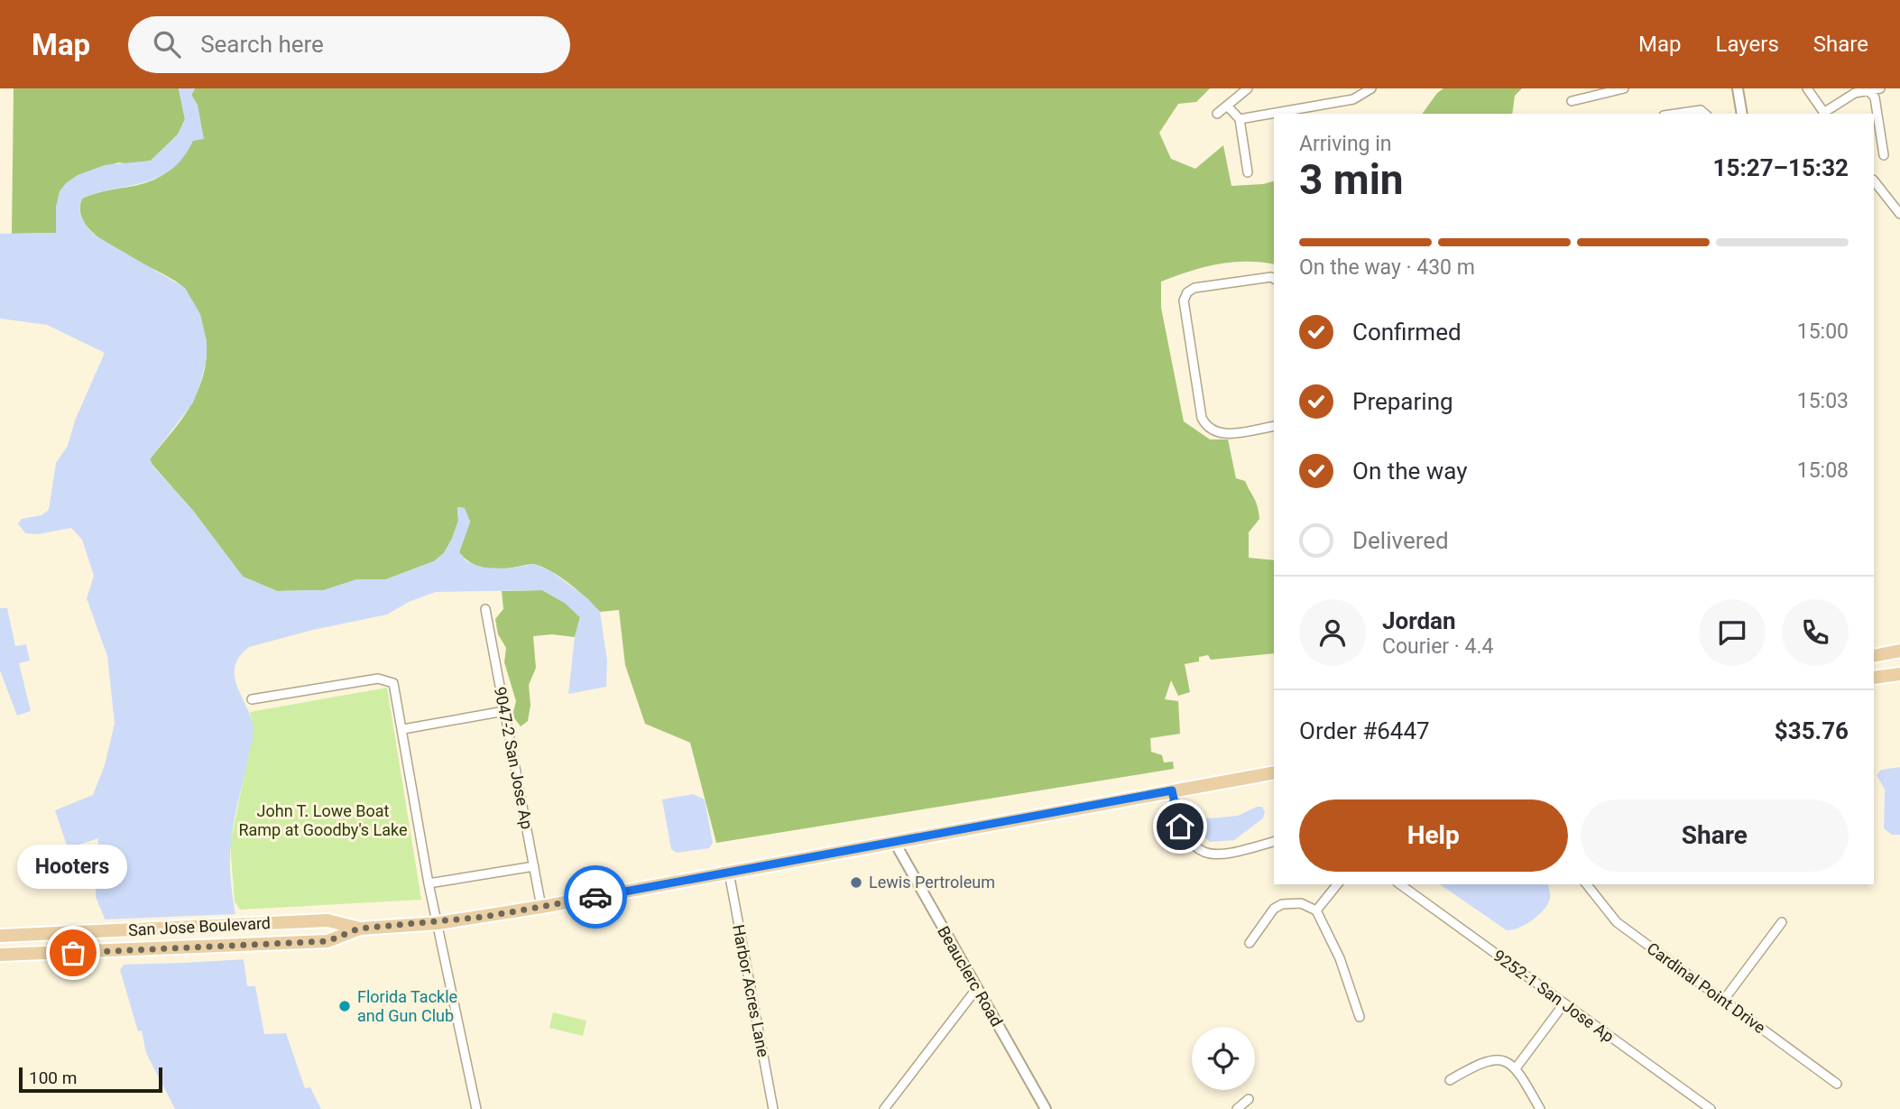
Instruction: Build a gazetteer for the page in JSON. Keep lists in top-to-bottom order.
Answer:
{
  "streets": {
    "main road": ["San Jose Boulevard"],
    "street": [
      "9047-2 San Jose Ap",
      "Beauclerc Road",
      "Cardinal Point Drive",
      "Harbor Acres Lane",
      "9252-1 San Jose Ap"
    ]
  },
  "crossings": [
    ["9047-2 San Jose Ap", "San Jose Boulevard"],
    ["San Jose Boulevard", "Beauclerc Road"],
    ["San Jose Boulevard", "Harbor Acres Lane"]
  ],
  "parks": ["John T. Lowe Boat Ramp at Goodby's Lake"],
  "places": ["Lewis Pertroleum", "Hooters", "Florida Tackle and Gun Club"],
  "scale_bar": "100 m",
  "page": {
    "header": "Map",
    "search": "Search here",
    "nav": ["Map", "Layers", "Share"],
    "heading": ["3 min", "Arriving in", "15:27–15:32"],
    "panel": [
      "Jordan",
      "Courier · 4.4",
      "Order #6447",
      "$35.76"
    ],
    "bar": "On the way · 430 m",
    "list": [
      ["Confirmed", "15:00"],
      ["Preparing", "15:03"],
      ["On the way", "15:08"],
      "Delivered"
    ],
    "buttons": ["Help", "Share"],
    "bubble": "Hooters",
    "scale": "100 m"
  }
}
